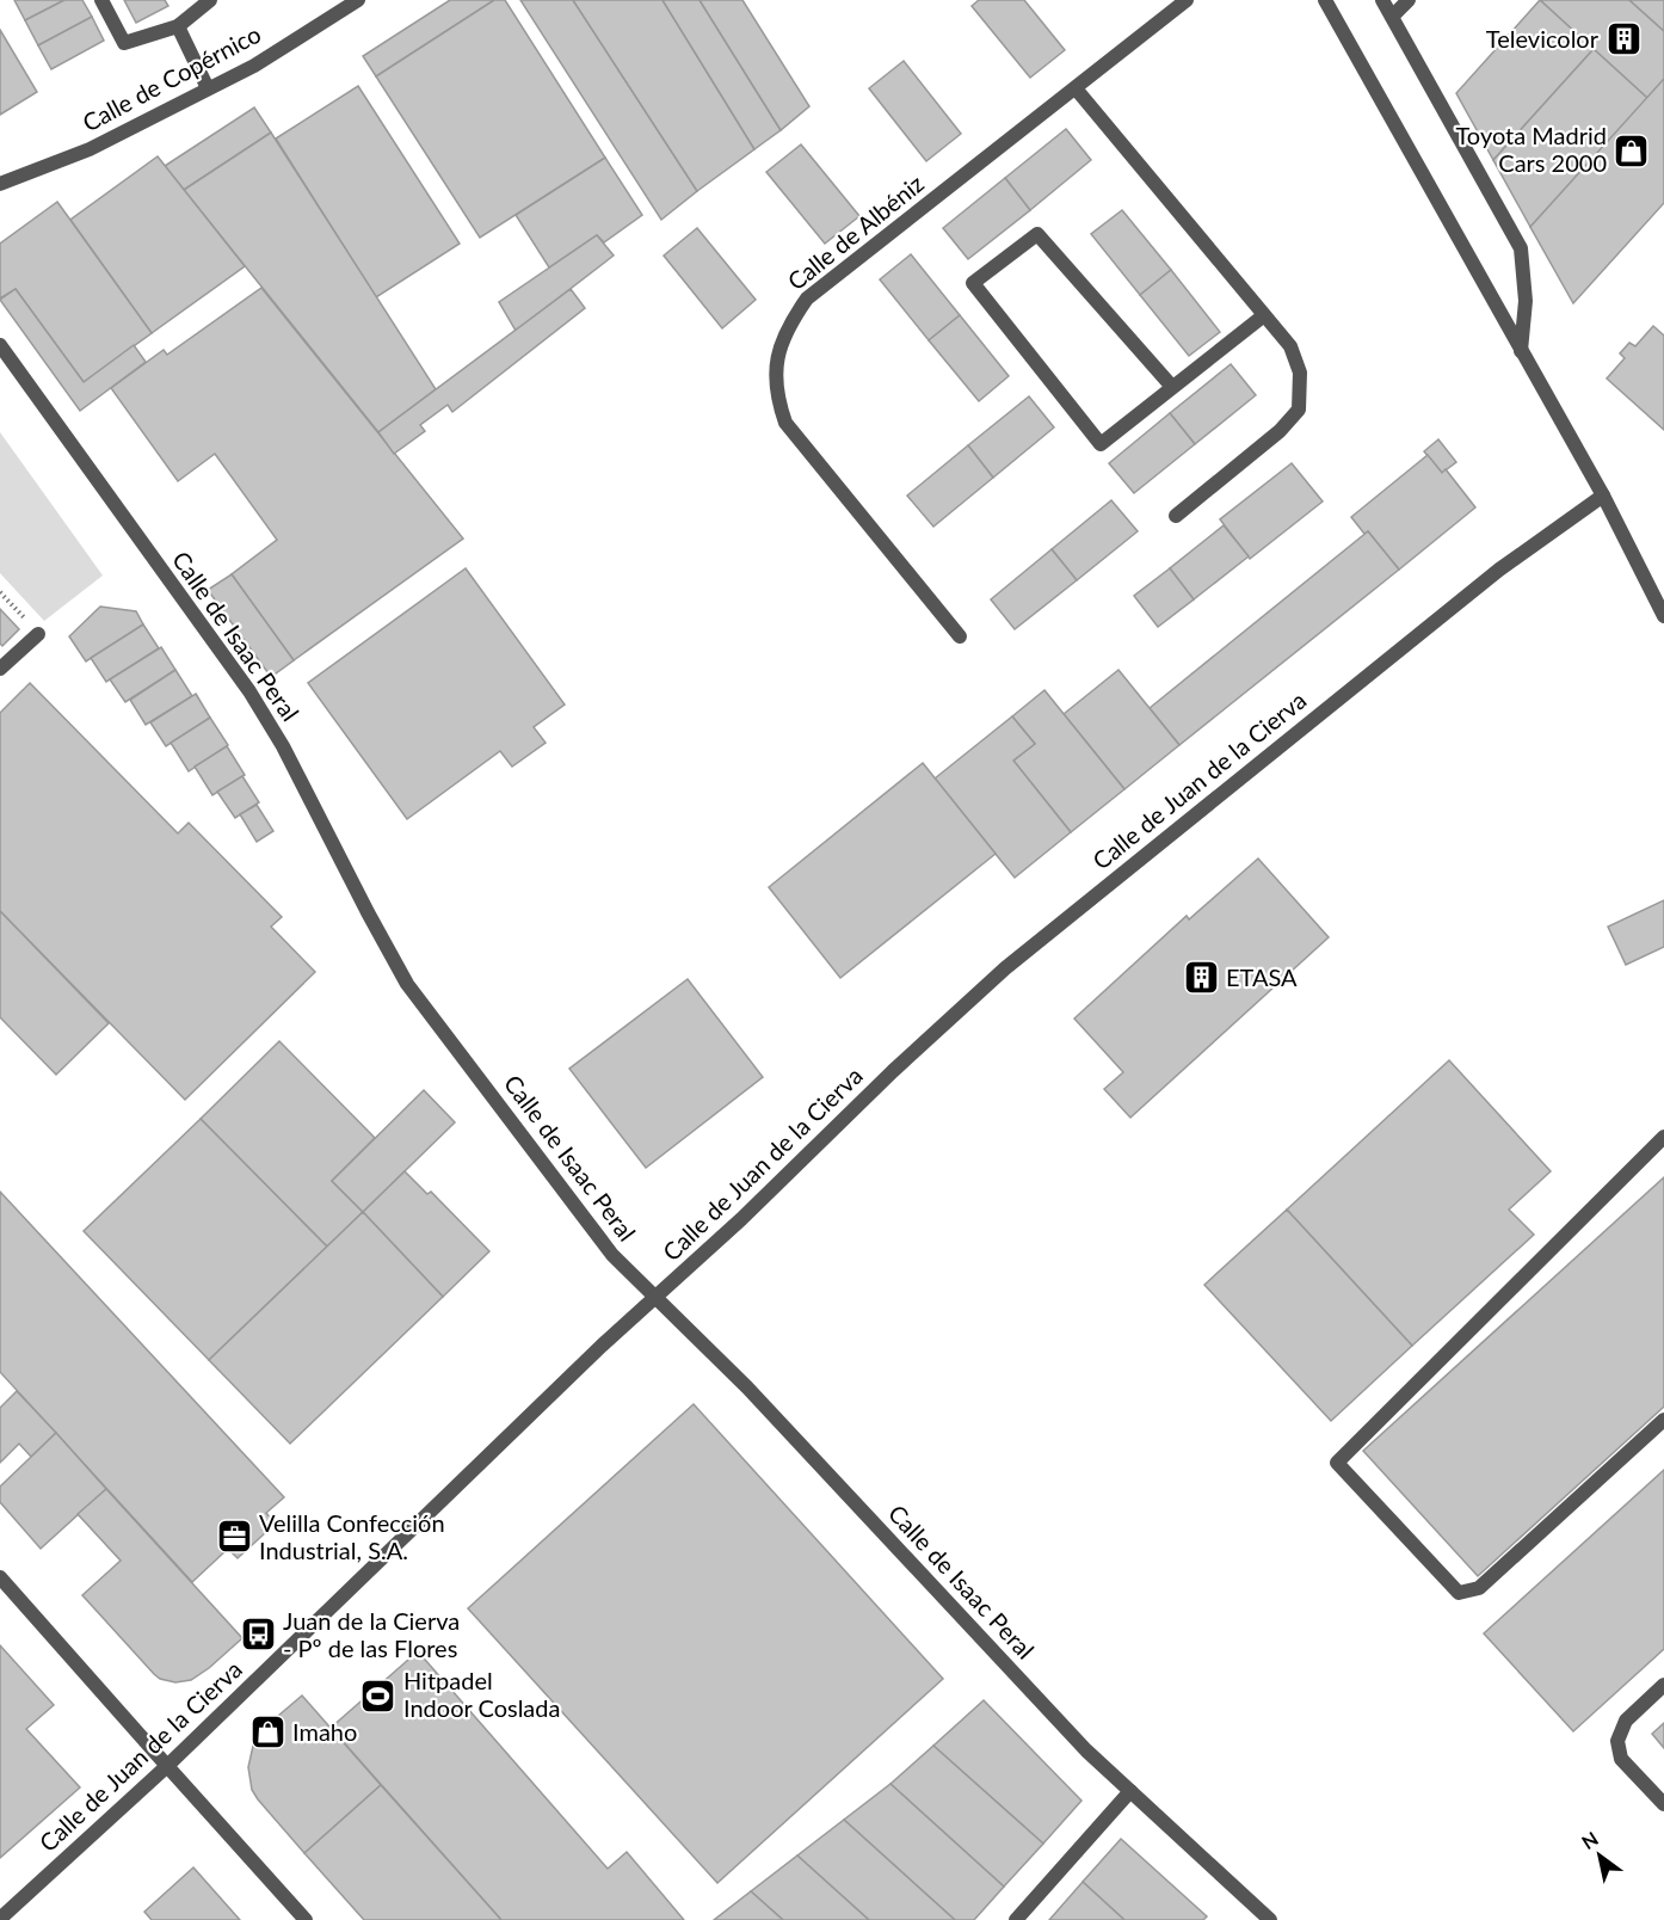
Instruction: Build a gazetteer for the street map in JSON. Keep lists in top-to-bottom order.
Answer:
{
  "streets": {
    "street": [
      "Calle de Copérnico",
      "Calle de Albéniz",
      "Calle de Isaac Peral",
      "Calle de Juan de la Cierva"
    ]
  },
  "crossings": [
    ["Calle de Isaac Peral", "Calle de Juan de la Cierva"]
  ],
  "places": {
    "building": ["Televicolor", "ETASA"],
    "shop": ["Toyota Madrid Cars 2000", "Imaho"],
    "office": ["Velilla Confección Industrial, S.A."],
    "bus stop": ["Juan de la Cierva - Pº de las Flores"],
    "sports": ["Hitpadel Indoor Coslada"]
  },
  "north": "top left"
}
